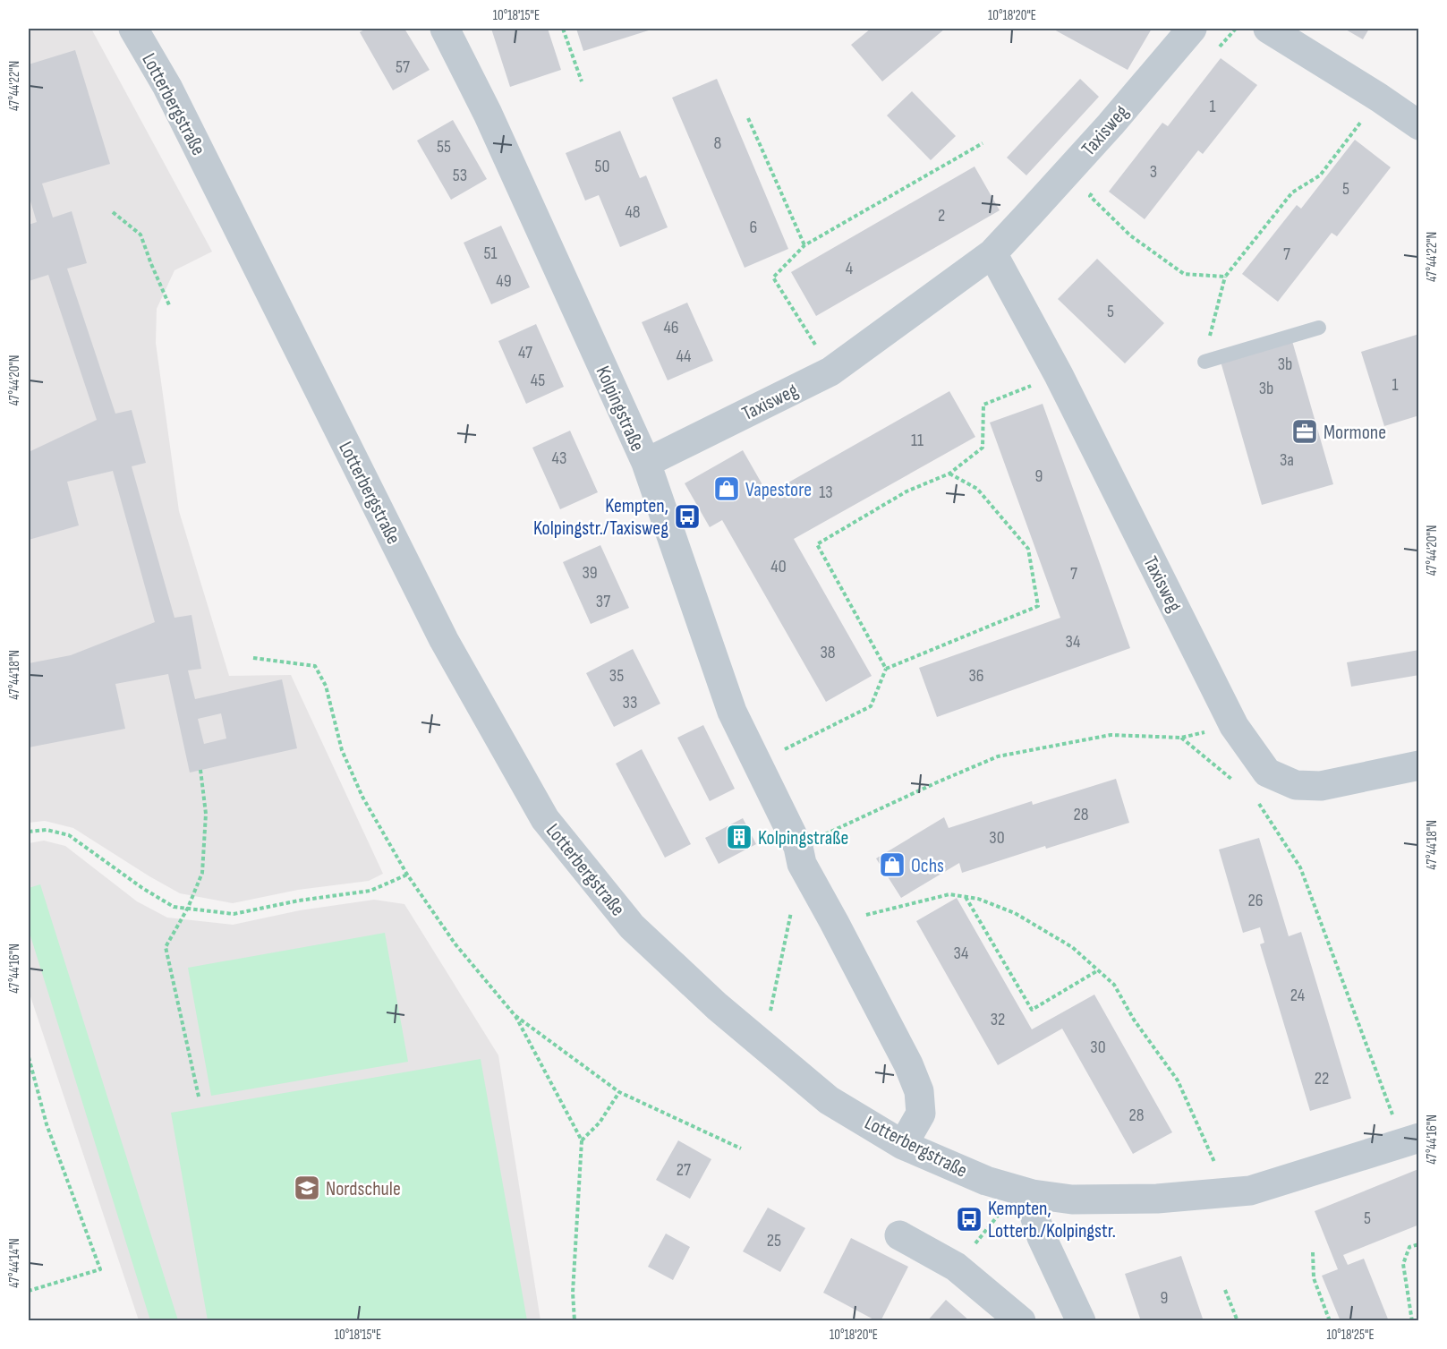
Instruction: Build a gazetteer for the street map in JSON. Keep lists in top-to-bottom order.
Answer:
{
  "streets": {
    "street": ["Lotterbergstraße", "Taxisweg", "Kolpingstraße"]
  },
  "crossings": [
    ["Lotterbergstraße", "Kolpingstraße"],
    ["Taxisweg", "Kolpingstraße"]
  ],
  "places": {
    "office": ["Mormone"],
    "shop": ["Vapestore", "Ochs"],
    "bus stop": ["Kempten, Kolpingstr./Taxisweg", "Kempten, Lotterb./Kolpingstr."],
    "building": ["Kolpingstraße"],
    "school or university": ["Nordschule"]
  },
  "house_numbers": [
    "57",
    "1",
    "8",
    "55",
    "50",
    "3",
    "53",
    "5",
    "48",
    "2",
    "6",
    "51",
    "7",
    "4",
    "49",
    "5",
    "46",
    "47",
    "44",
    "3b",
    "45",
    "1",
    "3b",
    "11",
    "43",
    "3a",
    "9",
    "13",
    "40",
    "39",
    "7",
    "37",
    "34",
    "38",
    "35",
    "36",
    "33",
    "28",
    "30",
    "26",
    "34",
    "24",
    "32",
    "30",
    "22",
    "28",
    "27",
    "5",
    "25",
    "9"
  ],
  "coordinates": [
    "10°18'15\"E",
    "10°18'20\"E",
    "47°44'22\"N",
    "47°44'20\"N",
    "47°44'18\"N",
    "47°44'16\"N",
    "47°44'14\"N",
    "10°18'25\"E"
  ]
}
